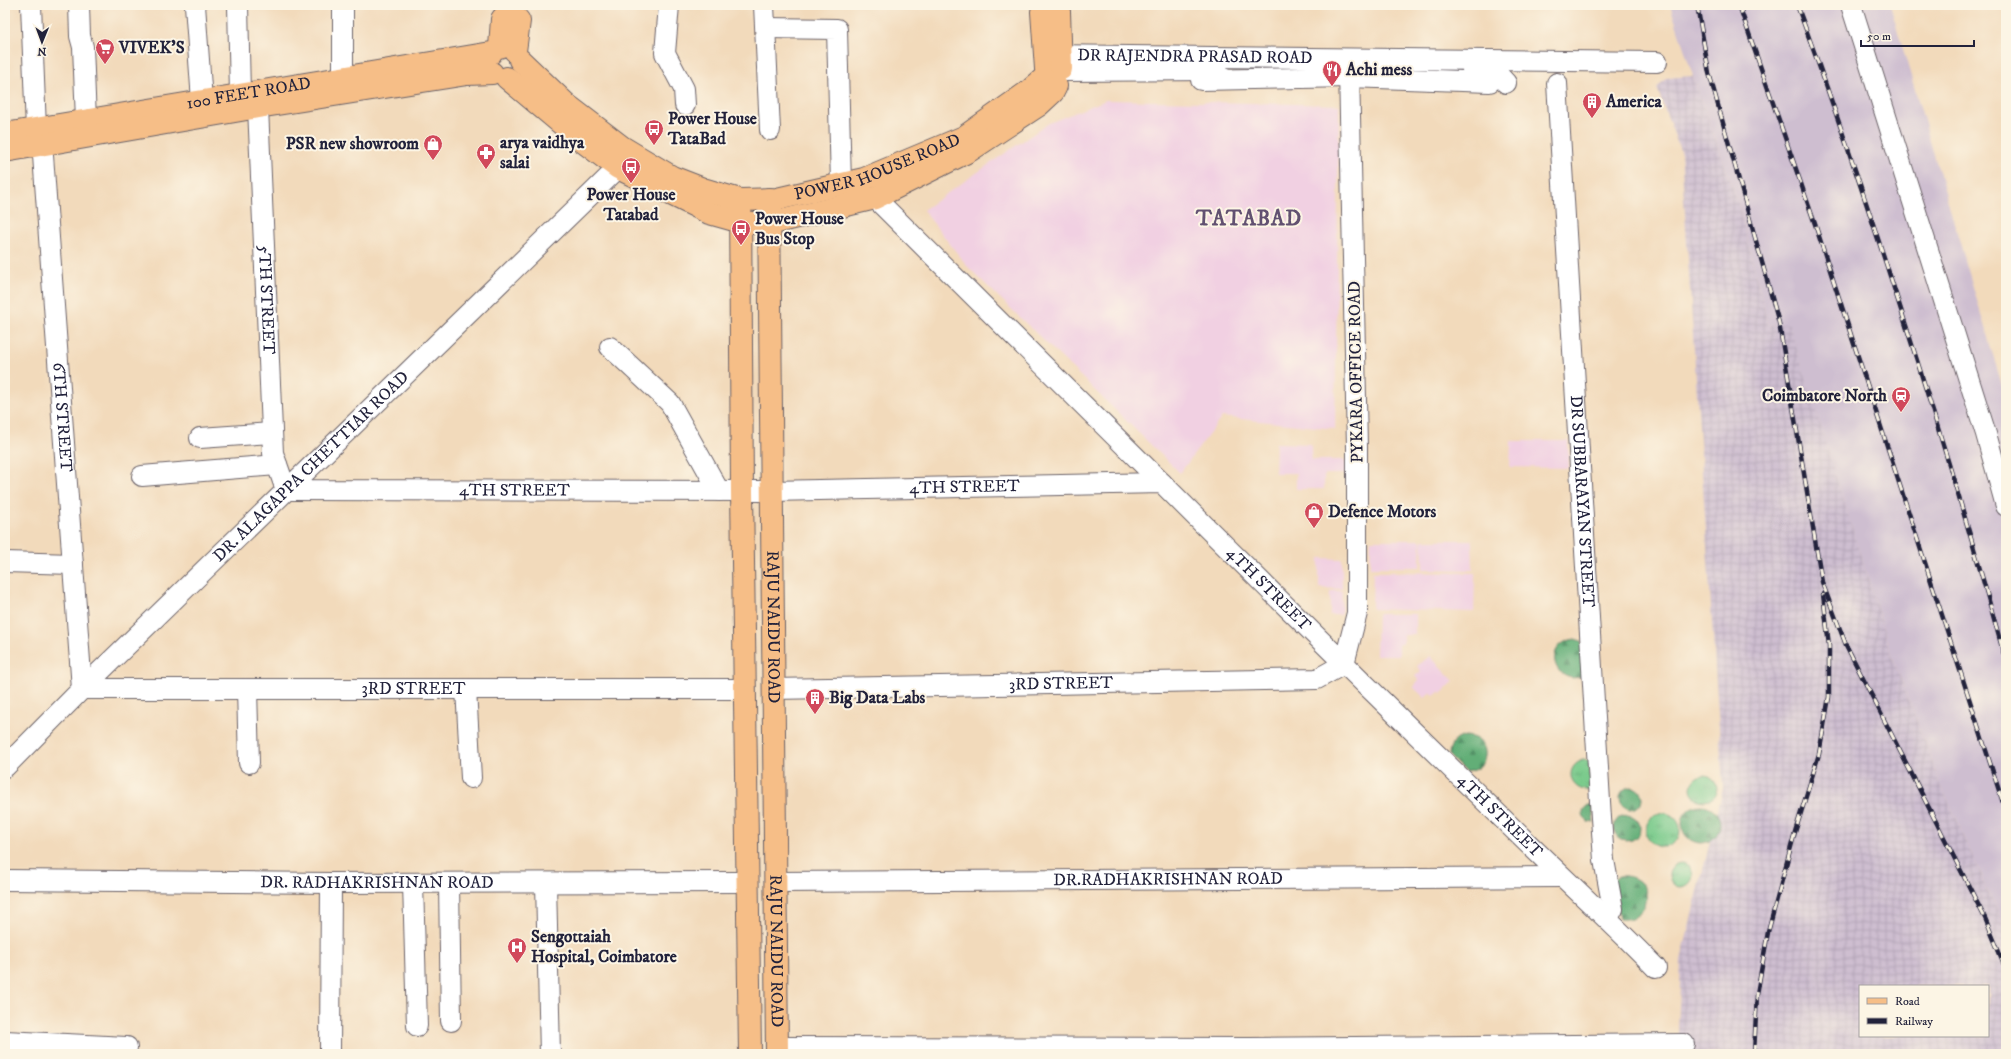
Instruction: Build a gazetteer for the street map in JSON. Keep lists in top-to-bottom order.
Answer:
{
  "streets": {
    "main road": ["100 FEET ROAD", "POWER HOUSE ROAD", "RAJU NAIDU ROAD"],
    "street": [
      "DR RAJENDRA PRASAD ROAD",
      "5TH STREET",
      "PYKARA OFFICE ROAD",
      "6TH STREET",
      "DR. ALAGAPPA CHETTIAR ROAD",
      "4TH STREET",
      "DR SUBBARAYAN STREET",
      "3RD STREET",
      "DR.RADHAKRISHNAN ROAD",
      "DR. RADHAKRISHNAN ROAD"
    ]
  },
  "crossings": [
    ["DR RAJENDRA PRASAD ROAD", "POWER HOUSE ROAD"],
    ["100 FEET ROAD", "POWER HOUSE ROAD"],
    ["100 FEET ROAD", "5TH STREET"],
    ["100 FEET ROAD", "6TH STREET"],
    ["POWER HOUSE ROAD", "RAJU NAIDU ROAD"],
    ["5TH STREET", "DR. ALAGAPPA CHETTIAR ROAD"],
    ["5TH STREET", "4TH STREET"],
    ["PYKARA OFFICE ROAD", "4TH STREET"],
    ["PYKARA OFFICE ROAD", "3RD STREET"],
    ["6TH STREET", "DR. ALAGAPPA CHETTIAR ROAD"],
    ["6TH STREET", "3RD STREET"],
    ["DR. ALAGAPPA CHETTIAR ROAD", "4TH STREET"],
    ["DR. ALAGAPPA CHETTIAR ROAD", "3RD STREET"],
    ["4TH STREET", "DR SUBBARAYAN STREET"],
    ["4TH STREET", "RAJU NAIDU ROAD"],
    ["4TH STREET", "3RD STREET"],
    ["4TH STREET", "DR.RADHAKRISHNAN ROAD"],
    ["RAJU NAIDU ROAD", "3RD STREET"],
    ["RAJU NAIDU ROAD", "DR.RADHAKRISHNAN ROAD"],
    ["RAJU NAIDU ROAD", "DR. RADHAKRISHNAN ROAD"]
  ],
  "districts": ["TATABAD"],
  "places": {
    "supermarket": ["VIVEK'S"],
    "restaurant": ["Achi mess"],
    "building": ["America", "Big Data Labs"],
    "bus stop": ["Power House TataBad", "Power House Tatabad", "Power House Bus Stop"],
    "shop": ["PSR new showroom", "Defence Motors"],
    "pharmacy": ["arya vaidhya salai"],
    "station": ["Coimbatore North"],
    "hospital": ["Sengottaiah Hospital, Coimbatore"]
  },
  "legend": ["Road", "Railway"],
  "scale_bar": "50 m",
  "north": "bottom"
}
